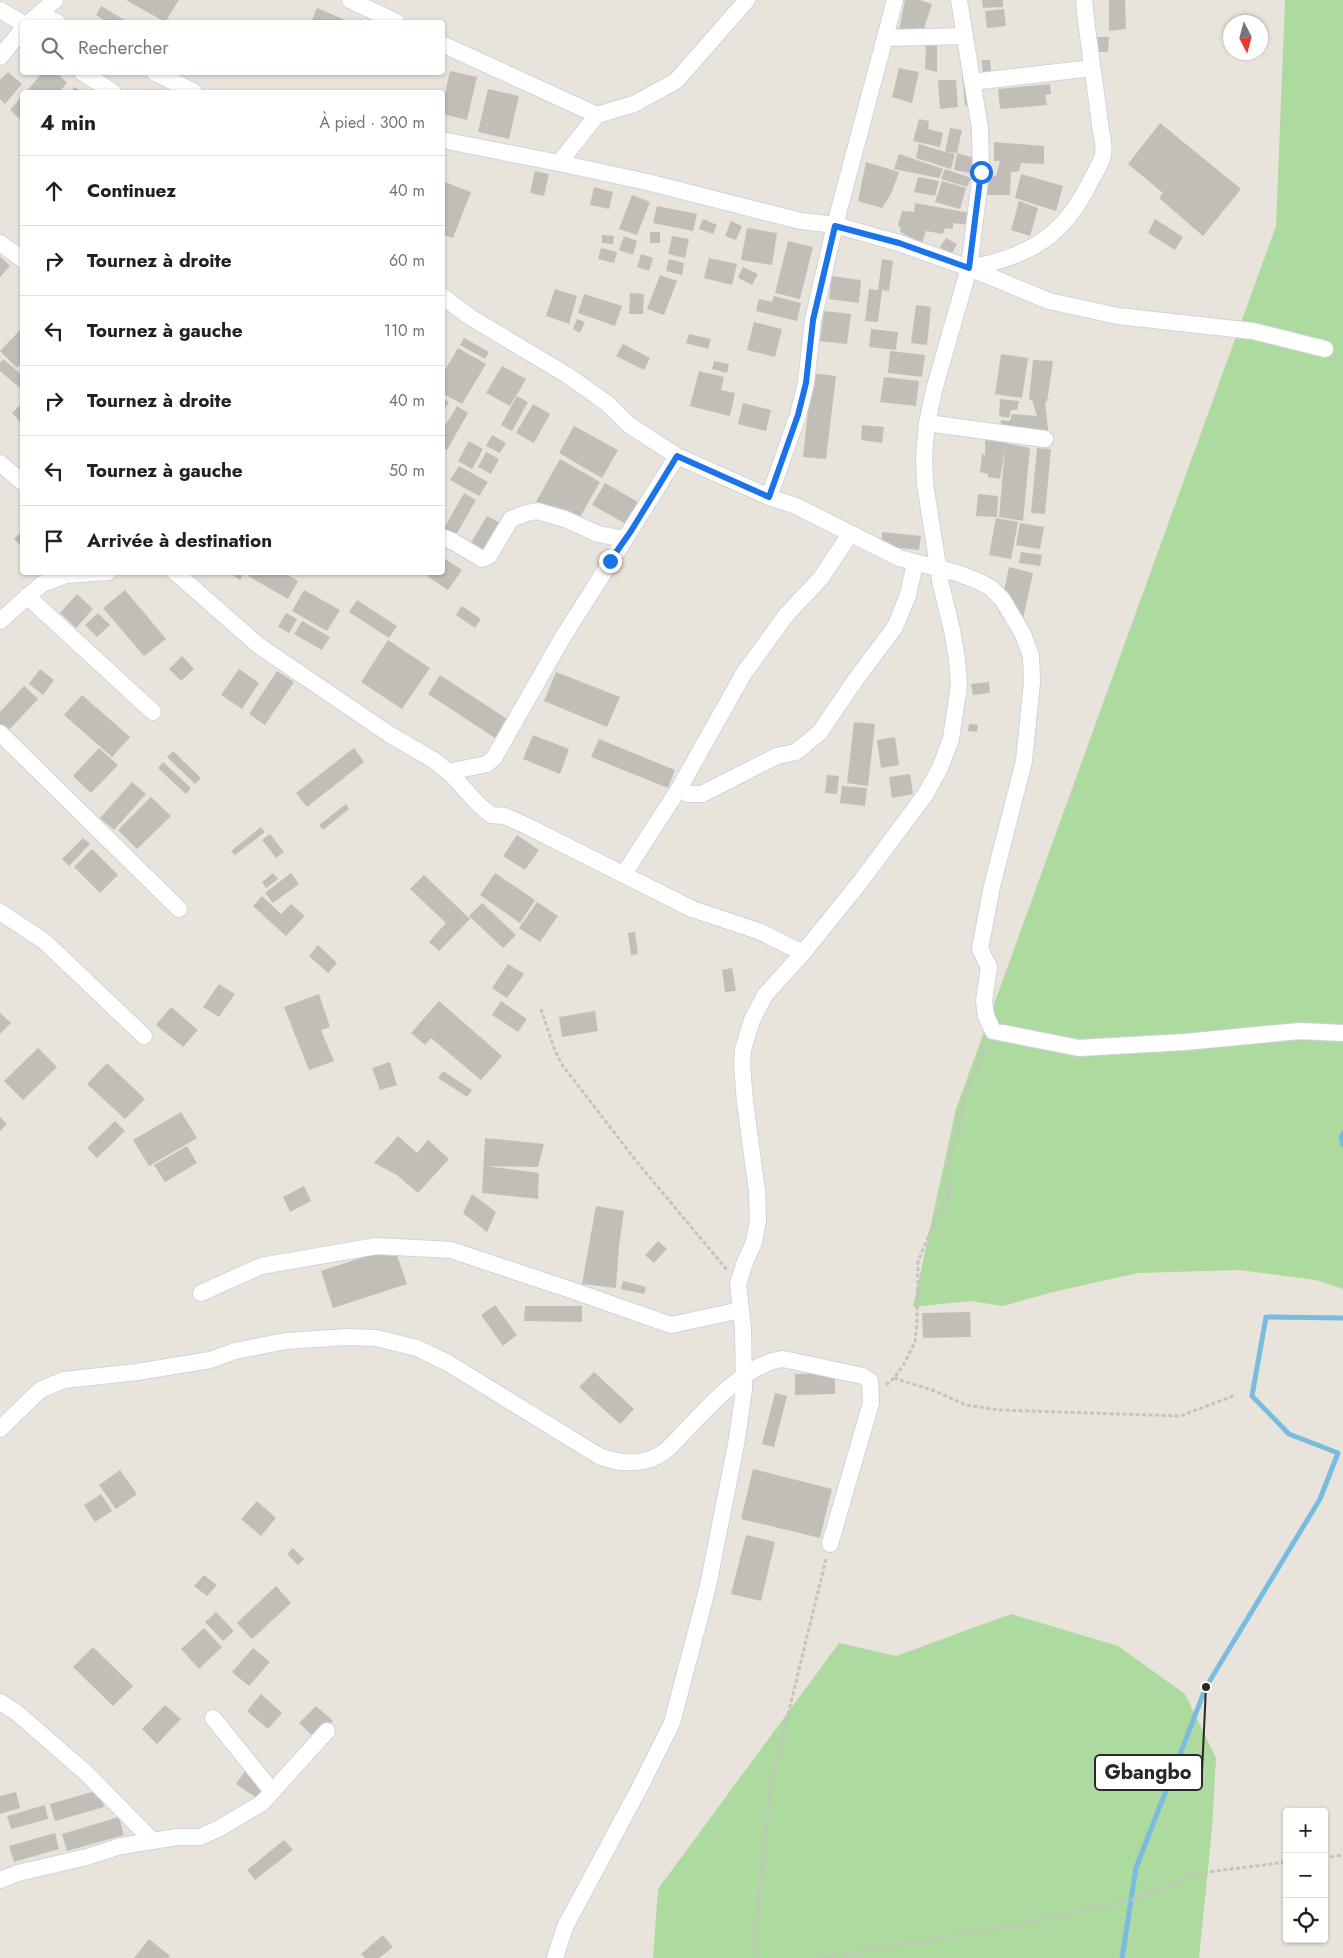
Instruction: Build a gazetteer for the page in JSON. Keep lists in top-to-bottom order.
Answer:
{
  "places": ["Gbangbo"],
  "north": "bottom",
  "page": {
    "search": "Rechercher",
    "heading": ["4 min", "À pied · 300 m"],
    "list": [
      ["Continuez", "40 m"],
      ["Tournez à droite", "60 m"],
      ["Tournez à gauche", "110 m"],
      ["Tournez à droite", "40 m"],
      ["Tournez à gauche", "50 m"],
      "Arrivée à destination"
    ],
    "map_buttons": ["+", "−"]
  }
}
